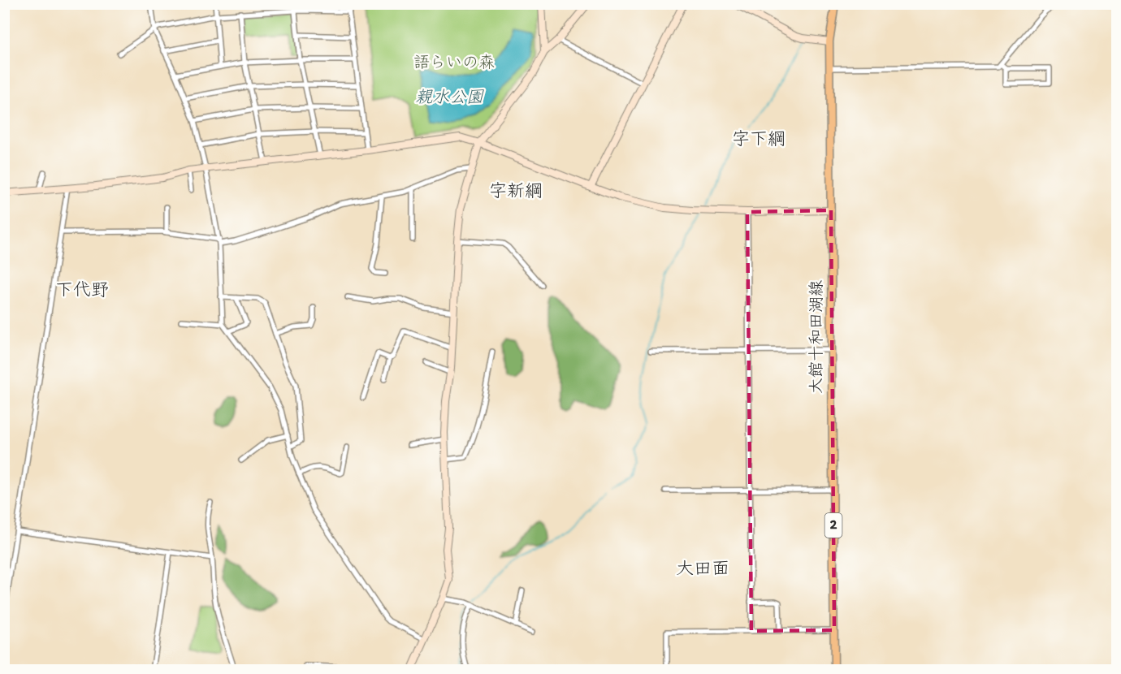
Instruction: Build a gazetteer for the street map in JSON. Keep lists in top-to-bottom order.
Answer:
{
  "streets": {
    "main road": ["大館十和田湖線", "2"]
  },
  "districts": [
    "字下綱",
    "字新綱",
    "下代野",
    "大田面"
  ],
  "water": ["親水公園"],
  "parks": ["語らいの森"]
}
